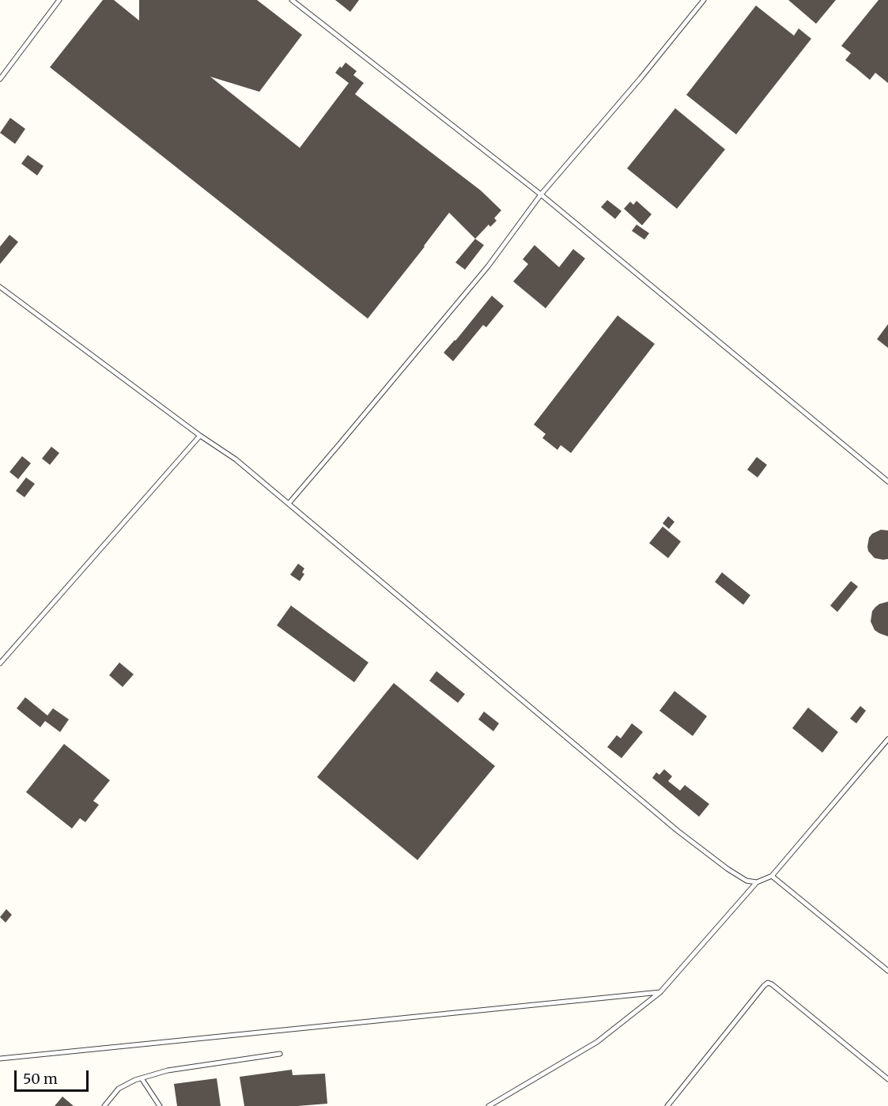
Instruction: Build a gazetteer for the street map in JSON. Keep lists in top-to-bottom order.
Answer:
{
  "scale_bar": "50 m"
}
